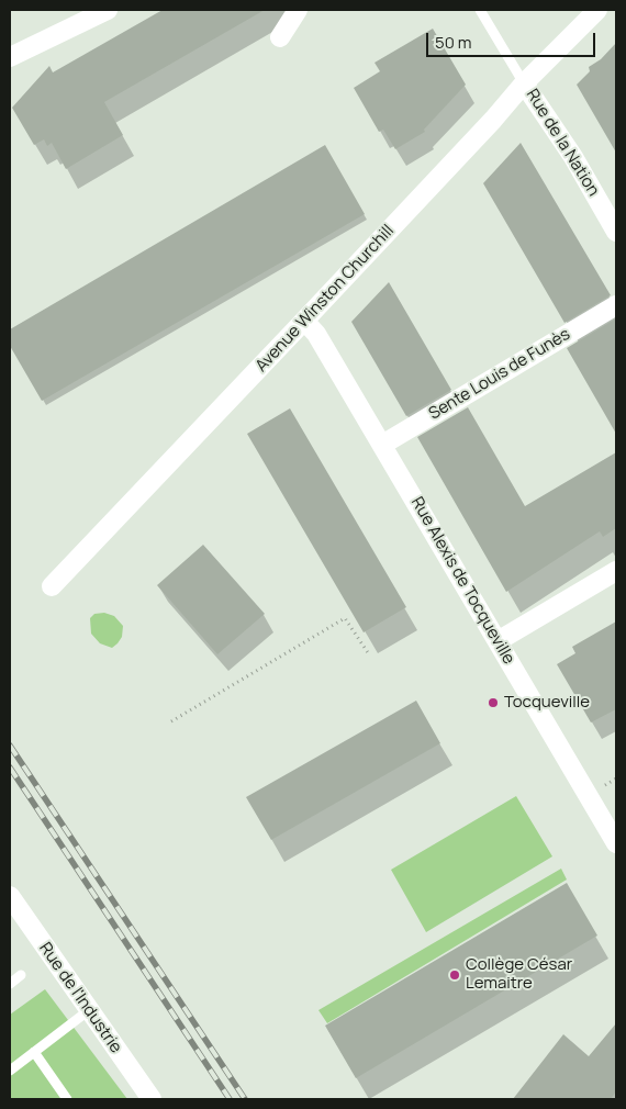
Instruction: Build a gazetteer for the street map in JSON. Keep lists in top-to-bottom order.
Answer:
{
  "streets": {
    "street": [
      "Rue de la Nation",
      "Avenue Winston Churchill",
      "Sente Louis de Funès",
      "Rue Alexis de Tocqueville",
      "Rue de l'Industrie"
    ]
  },
  "crossings": [
    ["Rue de la Nation", "Avenue Winston Churchill"],
    ["Avenue Winston Churchill", "Rue Alexis de Tocqueville"],
    ["Sente Louis de Funès", "Rue Alexis de Tocqueville"]
  ],
  "places": ["Tocqueville", "Collège César Lemaitre"],
  "scale_bar": "50 m"
}
